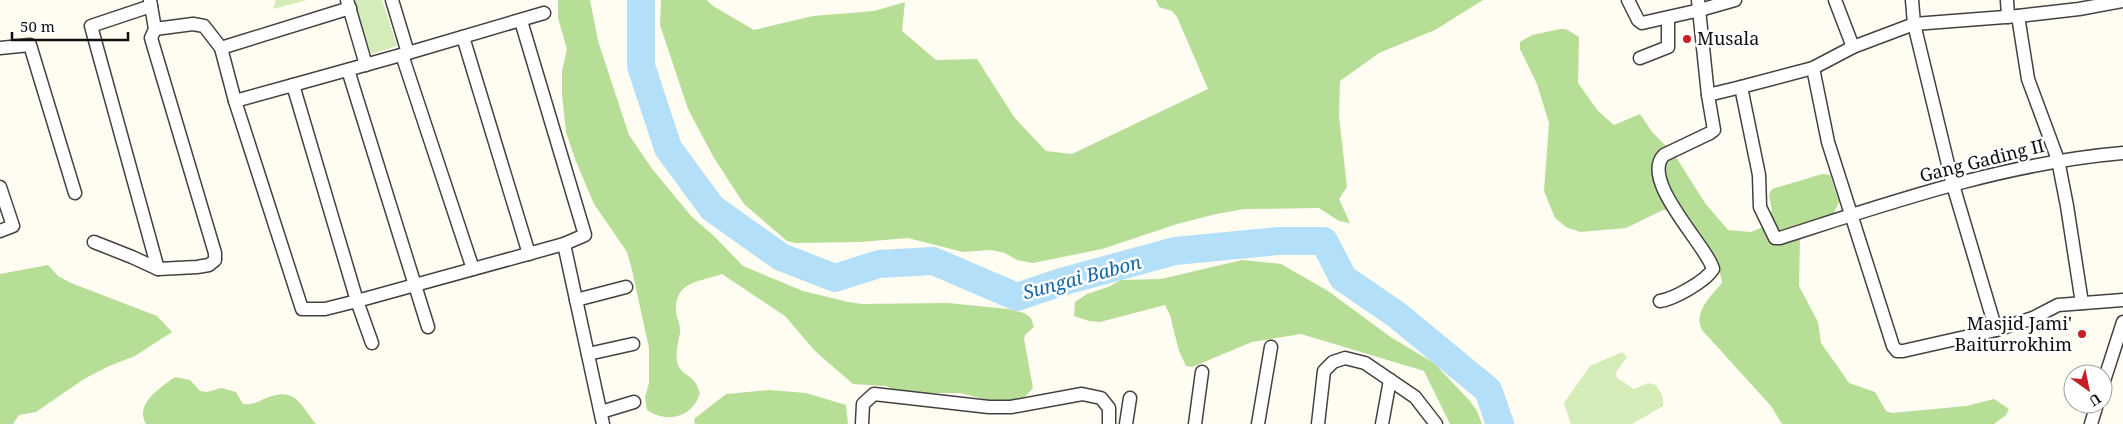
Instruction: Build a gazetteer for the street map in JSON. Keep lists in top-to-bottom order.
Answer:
{
  "streets": {
    "street": ["Gang Gading II"]
  },
  "water": ["Sungai Babon"],
  "places": ["Musala", "Masjid Jami' Baiturrokhim"],
  "scale_bar": "50 m",
  "north": "bottom right"
}
